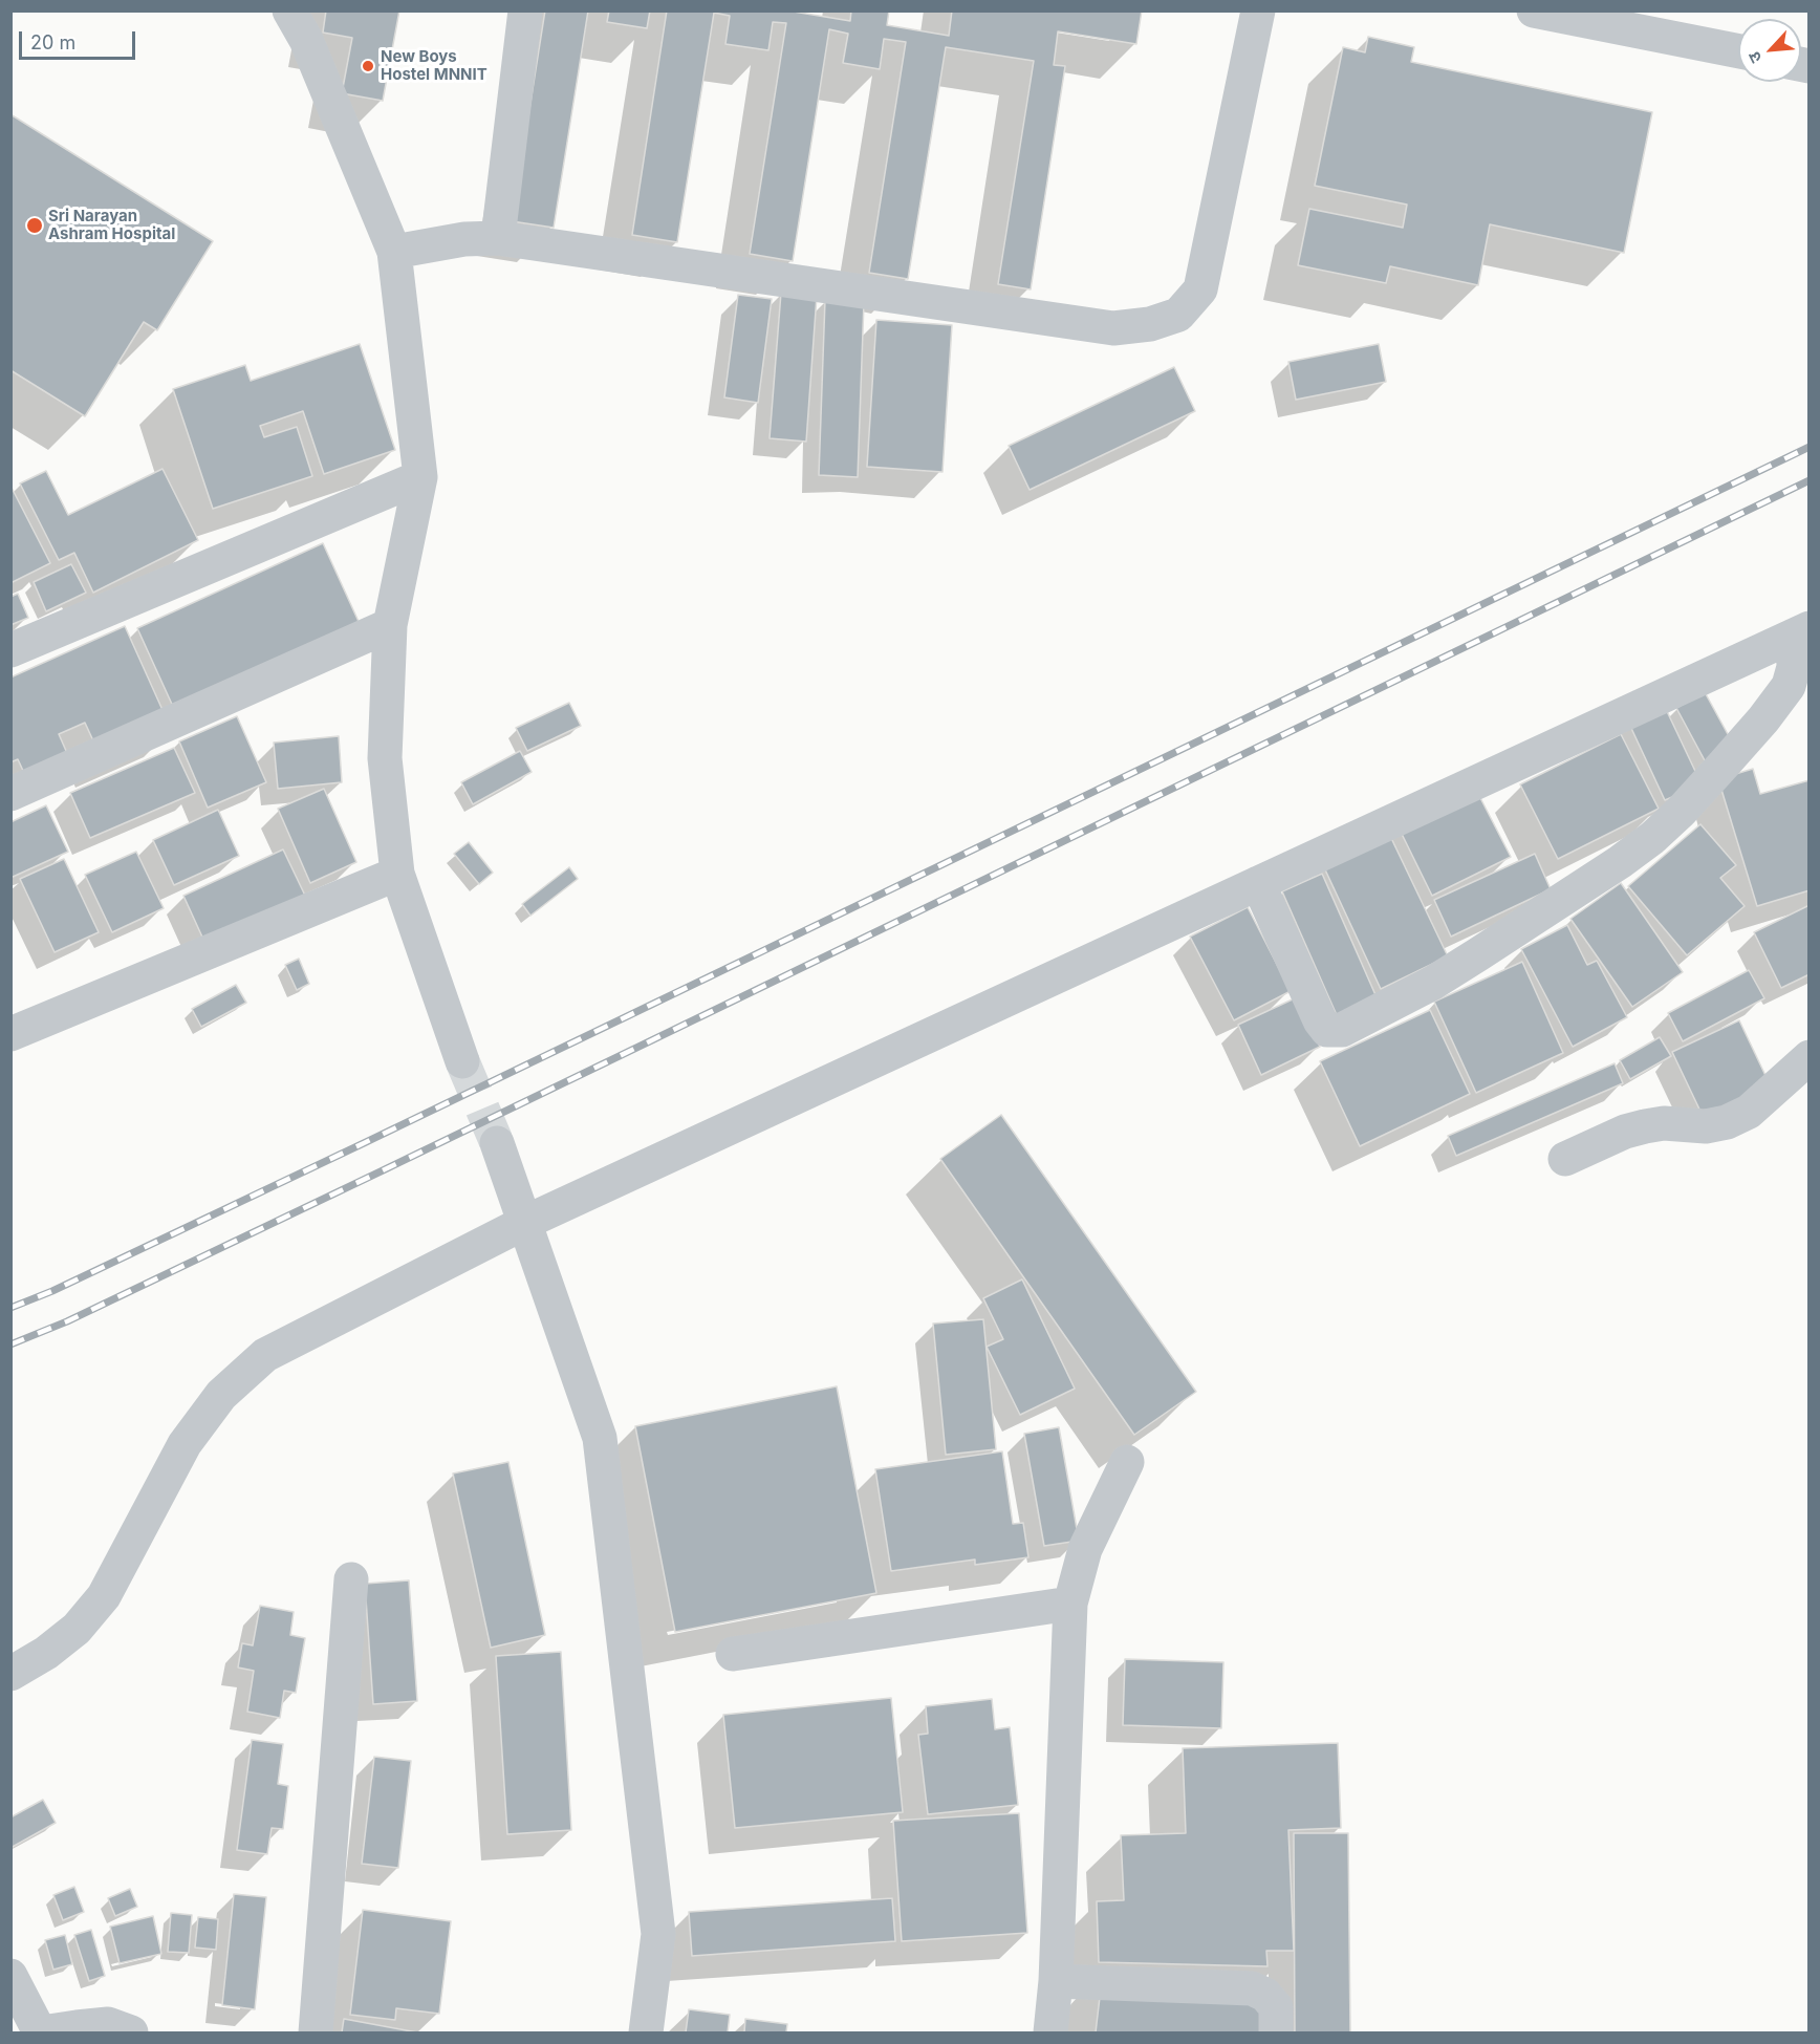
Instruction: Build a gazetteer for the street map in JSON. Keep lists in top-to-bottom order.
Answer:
{
  "places": ["New Boys Hostel MNNIT", "Sri Narayan Ashram Hospital"],
  "scale_bar": "20 m",
  "north": "bottom left"
}
